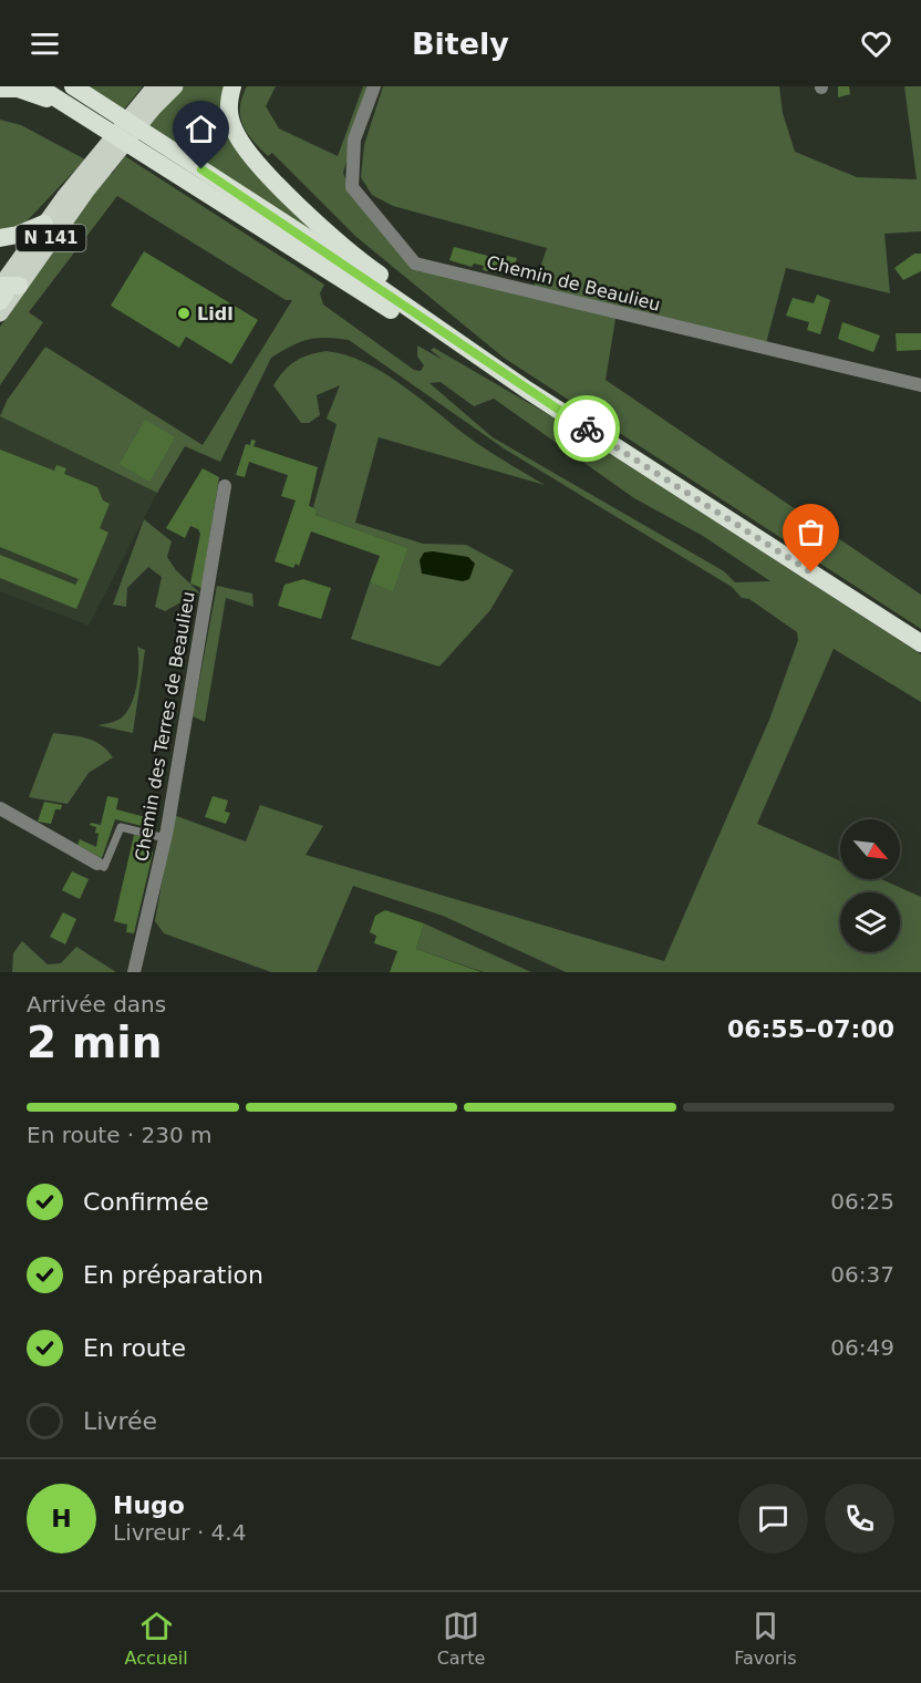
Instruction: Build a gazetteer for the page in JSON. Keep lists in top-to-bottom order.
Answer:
{
  "streets": {
    "main road": ["N 141"],
    "street": ["Chemin de Beaulieu", "Chemin des Terres de Beaulieu"]
  },
  "places": ["Lidl"],
  "north": "bottom right",
  "page": {
    "header": "Bitely",
    "heading": ["2 min", "Arrivée dans", "06:55–07:00"],
    "panel": ["Hugo", "Livreur · 4.4"],
    "bar": "En route · 230 m",
    "list": [
      ["Confirmée", "06:25"],
      ["En préparation", "06:37"],
      ["En route", "06:49"],
      "Livrée"
    ],
    "round": "H",
    "tabs": ["Accueil", "Carte", "Favoris"]
  }
}
